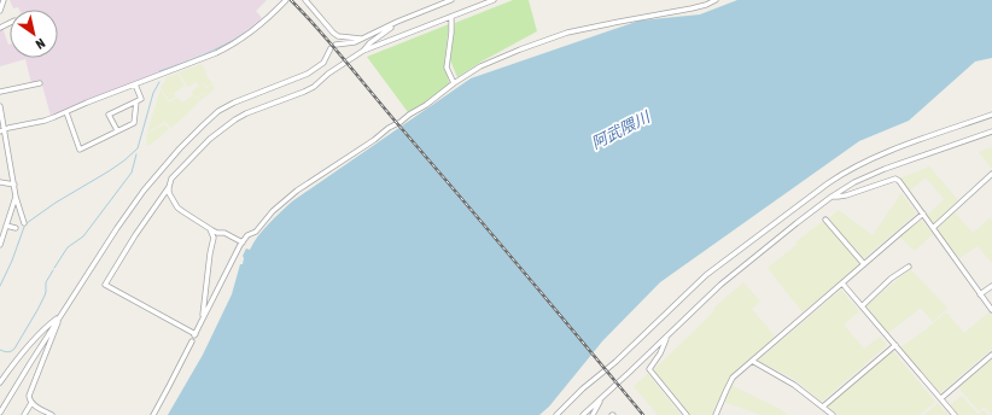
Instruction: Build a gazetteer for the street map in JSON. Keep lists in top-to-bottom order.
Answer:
{
  "water": ["阿武隈川"],
  "north": "bottom right"
}
